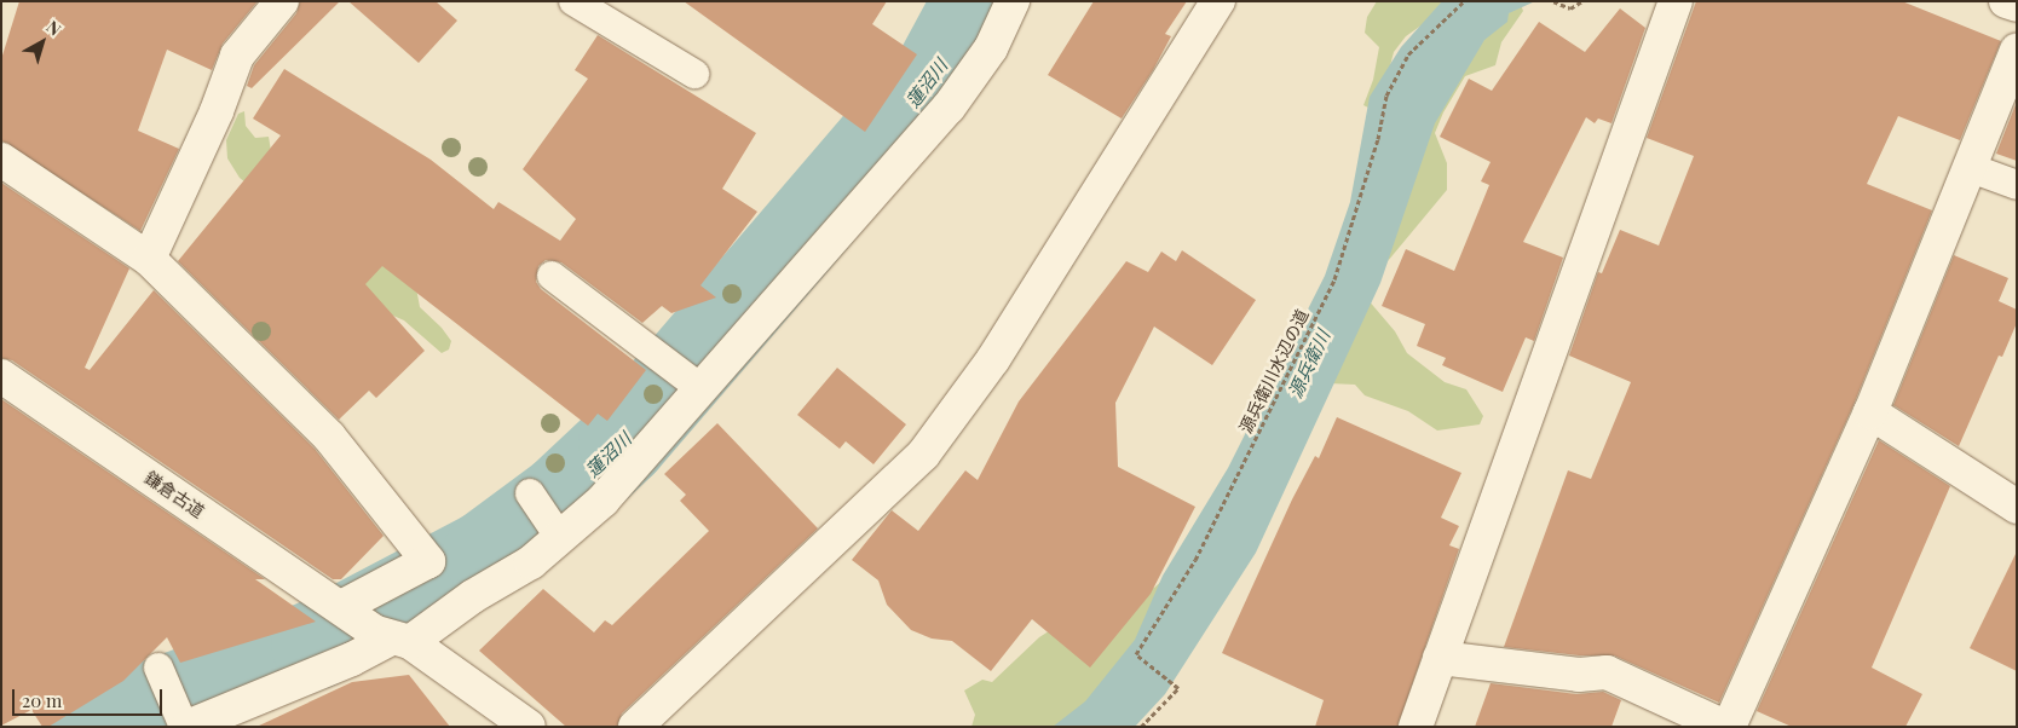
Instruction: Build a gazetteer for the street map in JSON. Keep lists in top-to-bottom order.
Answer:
{
  "streets": {
    "street": ["鎌倉古道"],
    "path": ["源兵衛川水辺の道"]
  },
  "water": ["蓮沼川", "源兵衛川"],
  "scale_bar": "20 m",
  "north": "top right"
}
